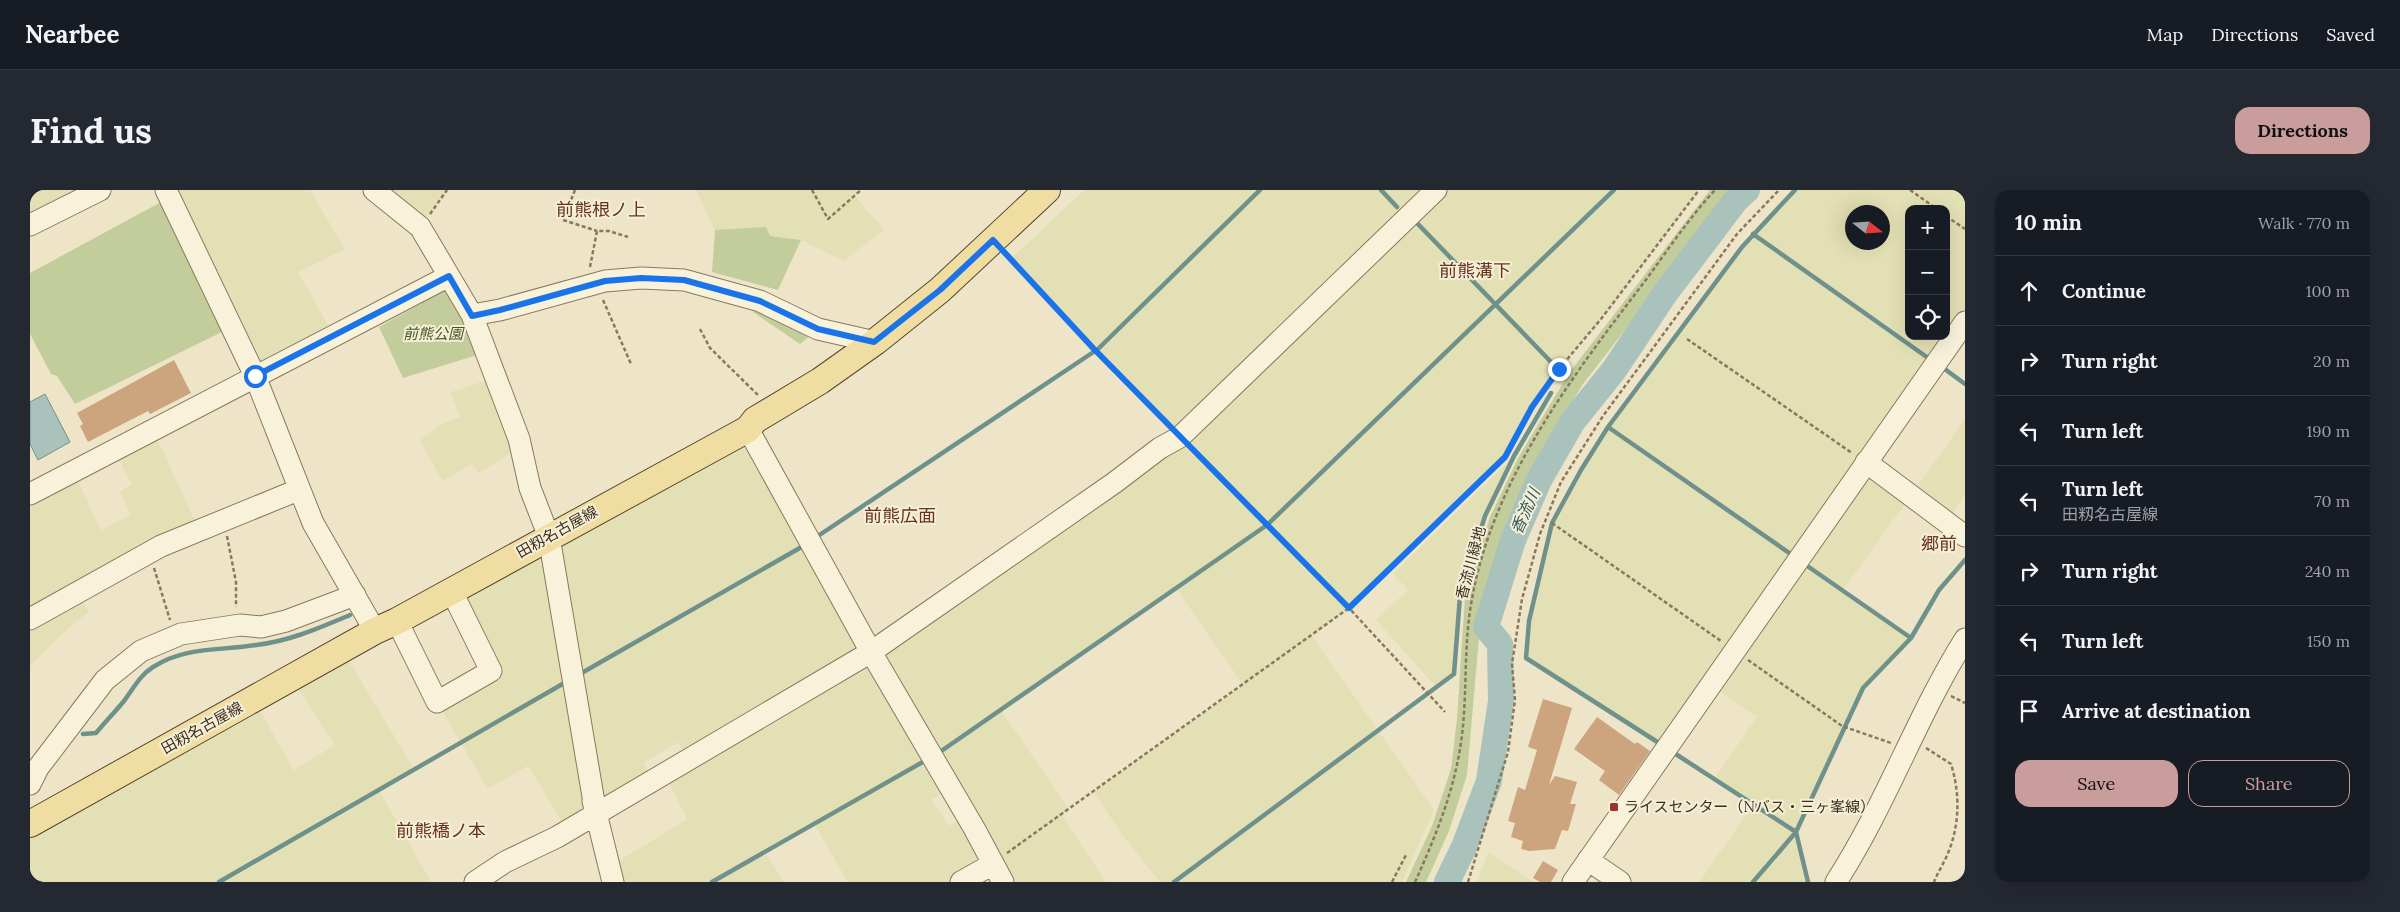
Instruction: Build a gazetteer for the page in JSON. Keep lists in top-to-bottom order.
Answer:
{
  "streets": {
    "main road": ["田籾名古屋線"],
    "path": ["香流川緑地"]
  },
  "districts": [
    "前熊根ノ上",
    "前熊溝下",
    "前熊広面",
    "郷前",
    "前熊橋ノ本"
  ],
  "water": ["香流川"],
  "parks": ["前熊公園"],
  "places": {
    "transit": ["ライスセンター（Nバス・三ヶ峯線）"]
  },
  "north": "right",
  "page": {
    "header": "Nearbee",
    "nav": ["Map", "Directions", "Saved"],
    "buttons": [
      "Directions",
      ["Save", "Share"]
    ],
    "title": "Find us",
    "heading": ["10 min", "Walk · 770 m"],
    "map_buttons": ["+", "−"],
    "list": [
      ["Continue", "100 m"],
      ["Turn right", "20 m"],
      ["Turn left", "190 m"],
      ["Turn left", "田籾名古屋線", "70 m"],
      ["Turn right", "240 m"],
      ["Turn left", "150 m"],
      "Arrive at destination"
    ]
  }
}
